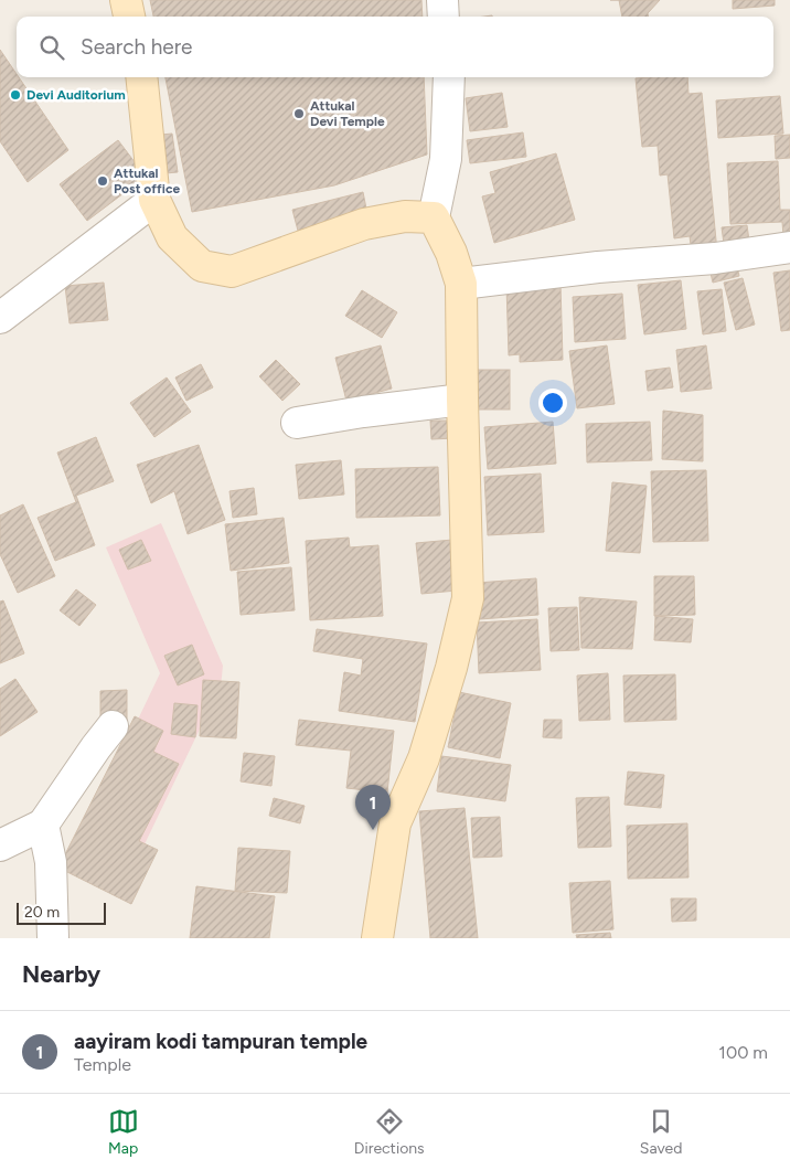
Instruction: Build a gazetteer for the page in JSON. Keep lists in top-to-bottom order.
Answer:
{
  "places": ["Devi Auditorium", "Attukal Devi Temple", "Attukal Post office"],
  "scale_bar": "20 m",
  "page": {
    "search": "Search here",
    "pins": "1",
    "scale": "20 m",
    "heading": "Nearby",
    "list": [
      {
        "mark": "1",
        "name": "aayiram kodi tampuran temple",
        "note": "Temple",
        "value": "100 m"
      }
    ],
    "nav": ["Map", "Directions", "Saved"]
  }
}
